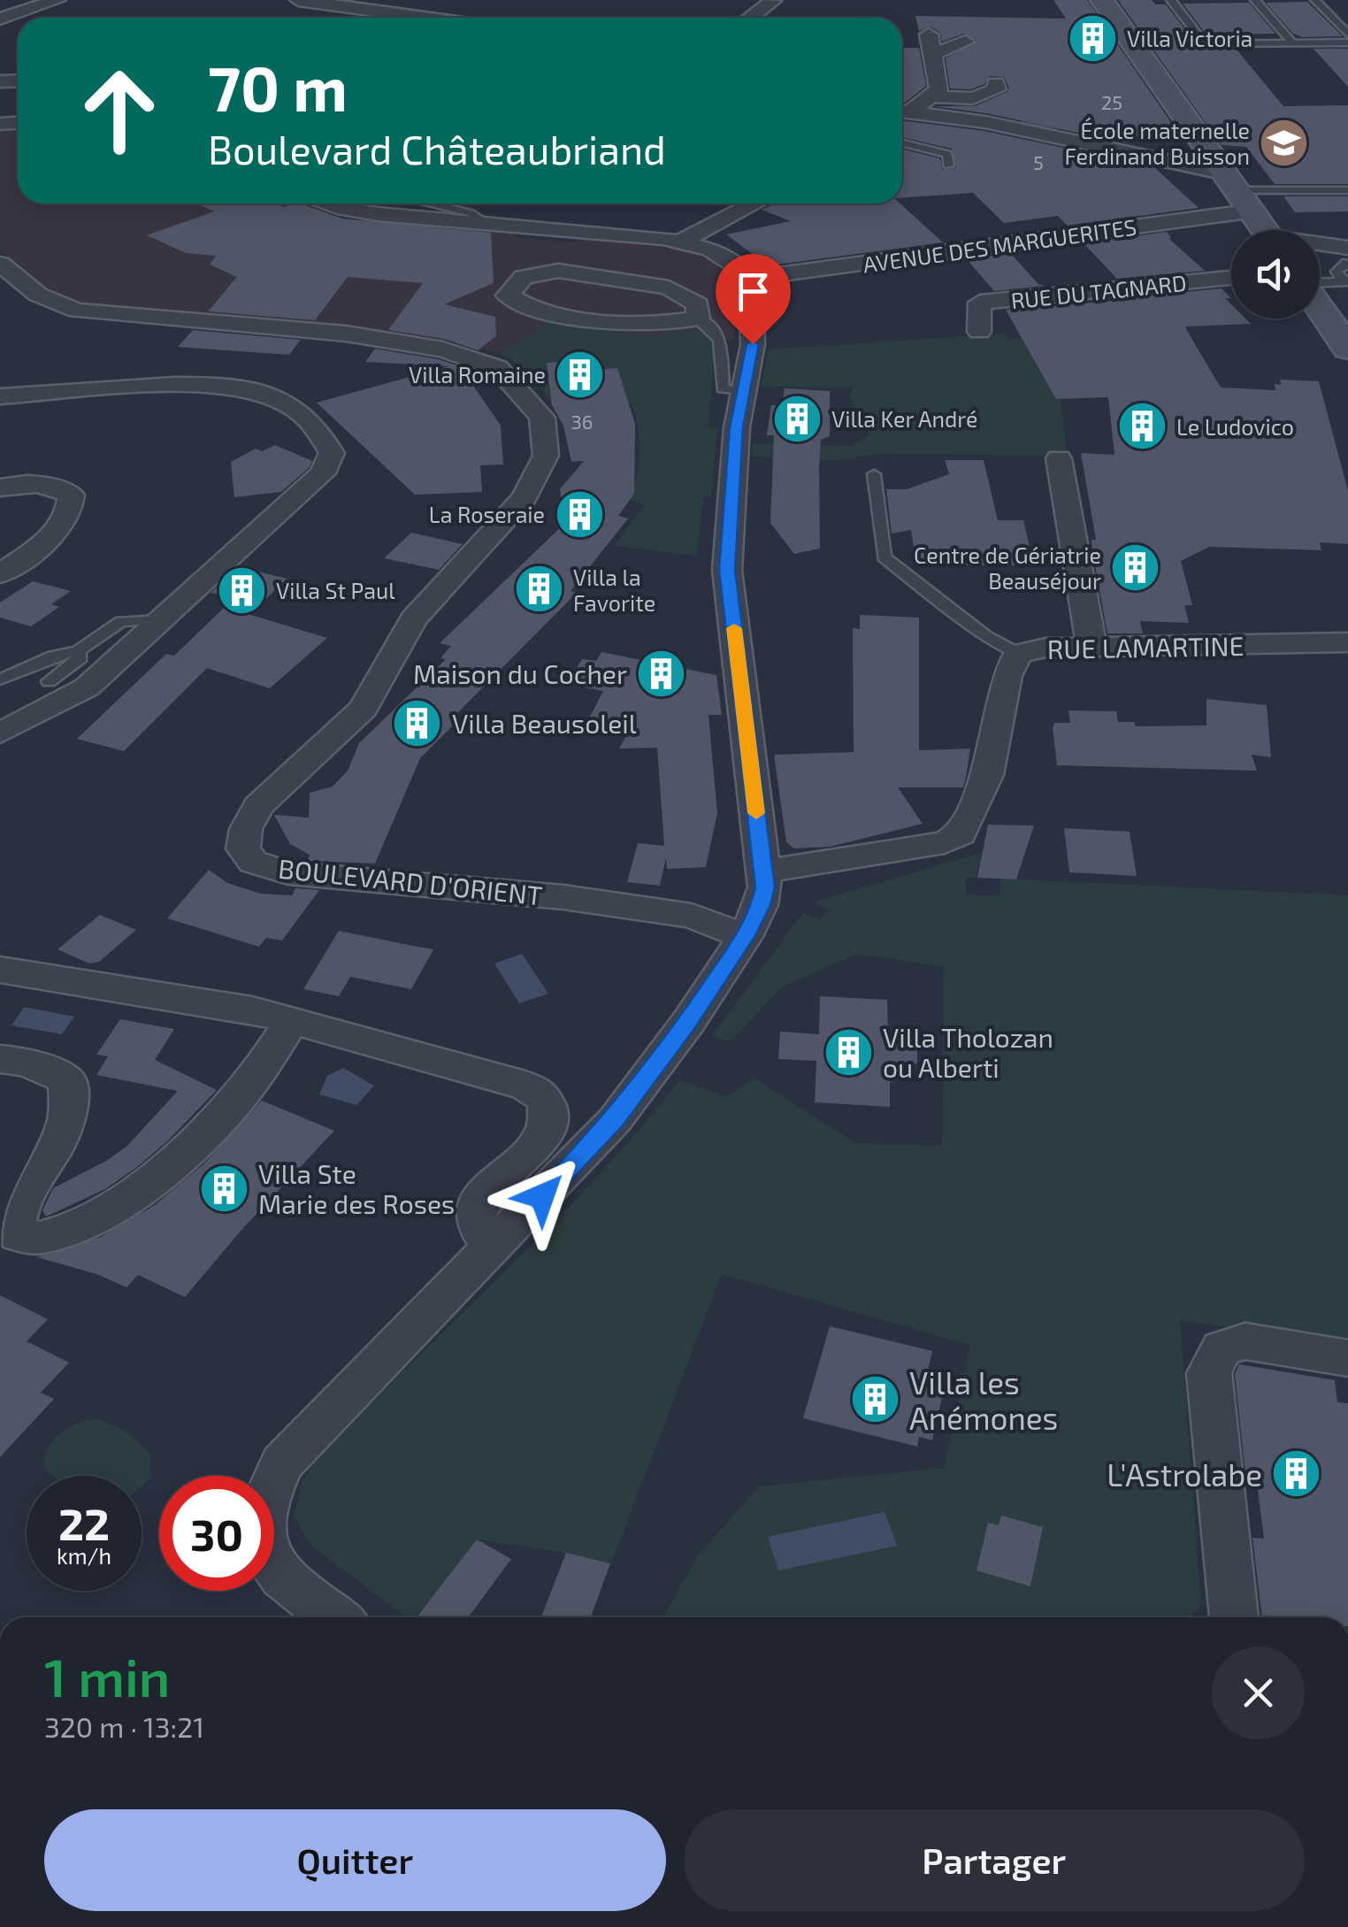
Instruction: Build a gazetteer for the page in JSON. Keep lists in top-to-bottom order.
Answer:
{
  "streets": {
    "street": [
      "AVENUE DES MARGUERITES",
      "RUE DU TAGNARD",
      "RUE LAMARTINE",
      "BOULEVARD D'ORIENT"
    ]
  },
  "places": {
    "building": [
      "Villa Victoria",
      "Villa Romaine",
      "Villa Ker André",
      "Le Ludovico",
      "La Roseraie",
      "Centre de Gériatrie Beauséjour",
      "Villa la Favorite",
      "Villa St Paul",
      "Maison du Cocher",
      "Villa Beausoleil",
      "Villa Tholozan ou Alberti",
      "Villa Ste Marie des Roses",
      "Villa les Anémones",
      "L'Astrolabe"
    ],
    "school or university": ["École maternelle Ferdinand Buisson"]
  },
  "house_numbers": ["25", "5", "36"],
  "page": {
    "turn": ["70 m", "Boulevard Châteaubriand"],
    "speed": "22 km/h",
    "limit": "30",
    "heading": ["1 min", "320 m · 13:21"],
    "buttons": ["Quitter", "Partager"]
  }
}
